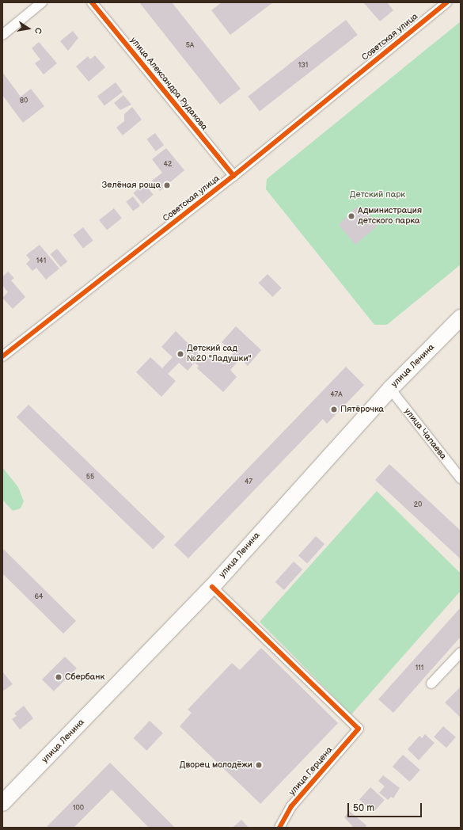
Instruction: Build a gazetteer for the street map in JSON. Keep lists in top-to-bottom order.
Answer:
{
  "streets": {
    "main road": ["улица Ленина"],
    "street": [
      "Советская улица",
      "улица Александра Рудакова",
      "улица Чапаева",
      "улица Герцена"
    ]
  },
  "crossings": [
    ["Советская улица", "улица Александра Рудакова"],
    ["улица Ленина", "улица Чапаева"],
    ["улица Ленина", "улица Герцена"]
  ],
  "parks": ["Детский парк"],
  "places": [
    "Зелёная роща",
    "Администрация детского парка",
    "Детский сад №20 \"Ладушки\"",
    "Пятёрочка",
    "Сбербанк",
    "Дворец молодёжи"
  ],
  "house_numbers": [
    "5А",
    "131",
    "80",
    "42",
    "141",
    "47А",
    "55",
    "47",
    "20",
    "64",
    "111",
    "100"
  ],
  "scale_bar": "50 m",
  "north": "right"
}
